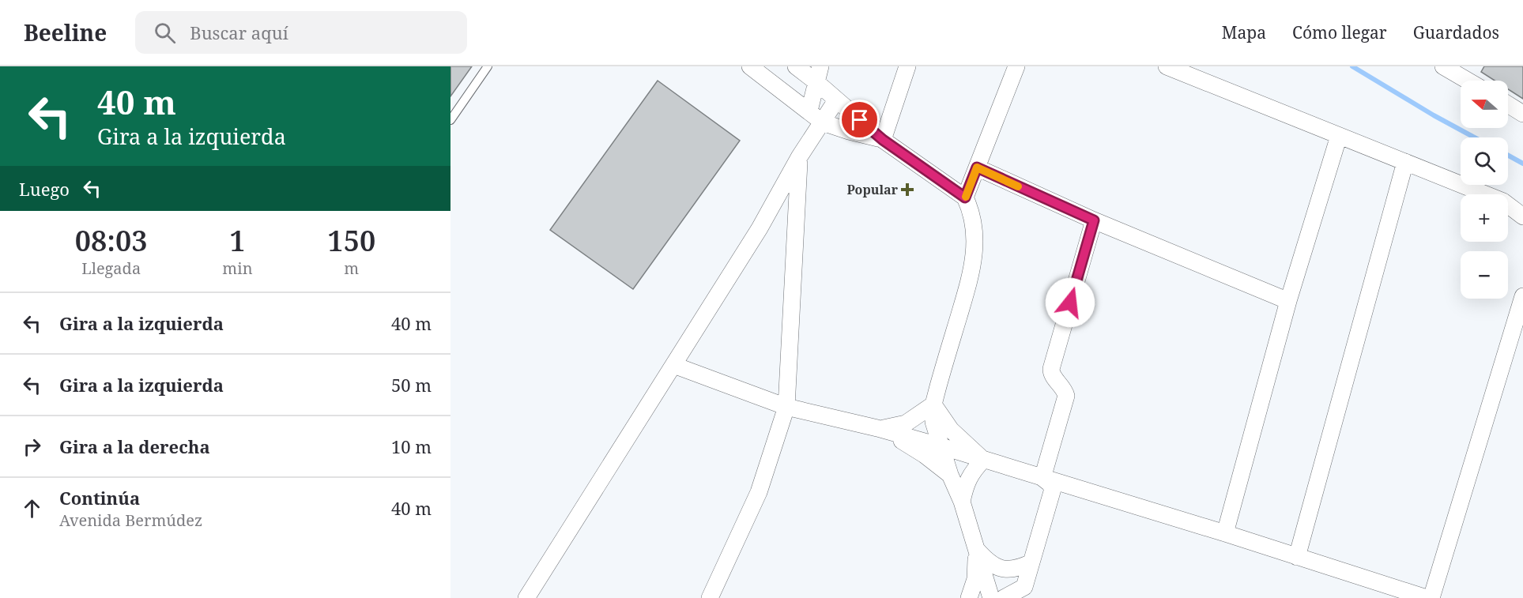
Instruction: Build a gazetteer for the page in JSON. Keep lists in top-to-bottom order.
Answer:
{
  "places": {
    "health": ["Popular"]
  },
  "north": "left",
  "page": {
    "header": "Beeline",
    "search": "Buscar aquí",
    "nav": ["Mapa", "Cómo llegar", "Guardados"],
    "turn": ["40 m", "Gira a la izquierda"],
    "map_buttons": ["+", "−"],
    "then": "Luego",
    "eta": [
      "08:03",
      "Llegada",
      "1",
      "min",
      "150",
      "m"
    ],
    "list": [
      {
        "name": "Gira a la izquierda",
        "value": "40 m"
      },
      {
        "name": "Gira a la izquierda",
        "value": "50 m"
      },
      {
        "name": "Gira a la derecha",
        "value": "10 m"
      },
      {
        "name": "Continúa",
        "note": "Avenida Bermúdez",
        "value": "40 m"
      }
    ]
  }
}
